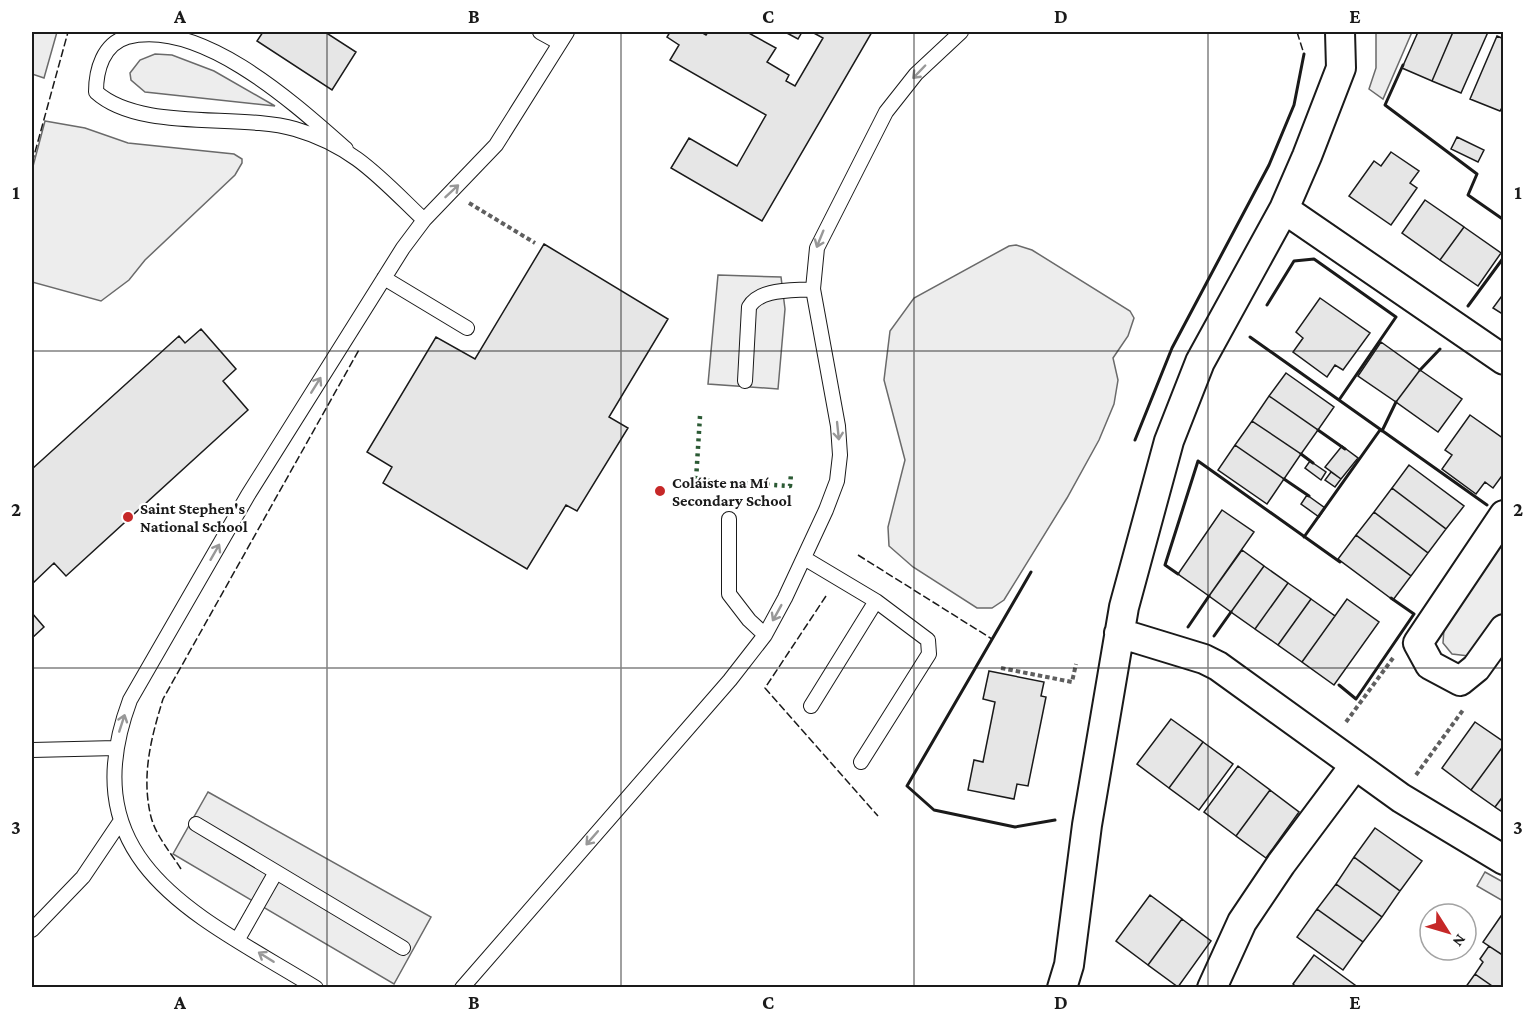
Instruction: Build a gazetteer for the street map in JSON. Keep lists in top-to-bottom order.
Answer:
{
  "places": ["Coláiste na Mí Secondary School", "Saint Stephen's National School"],
  "north": "bottom right",
  "grid": {
    "columns": [
      "A",
      "B",
      "C",
      "D",
      "E"
    ],
    "rows": ["1", "2", "3"]
  }
}
